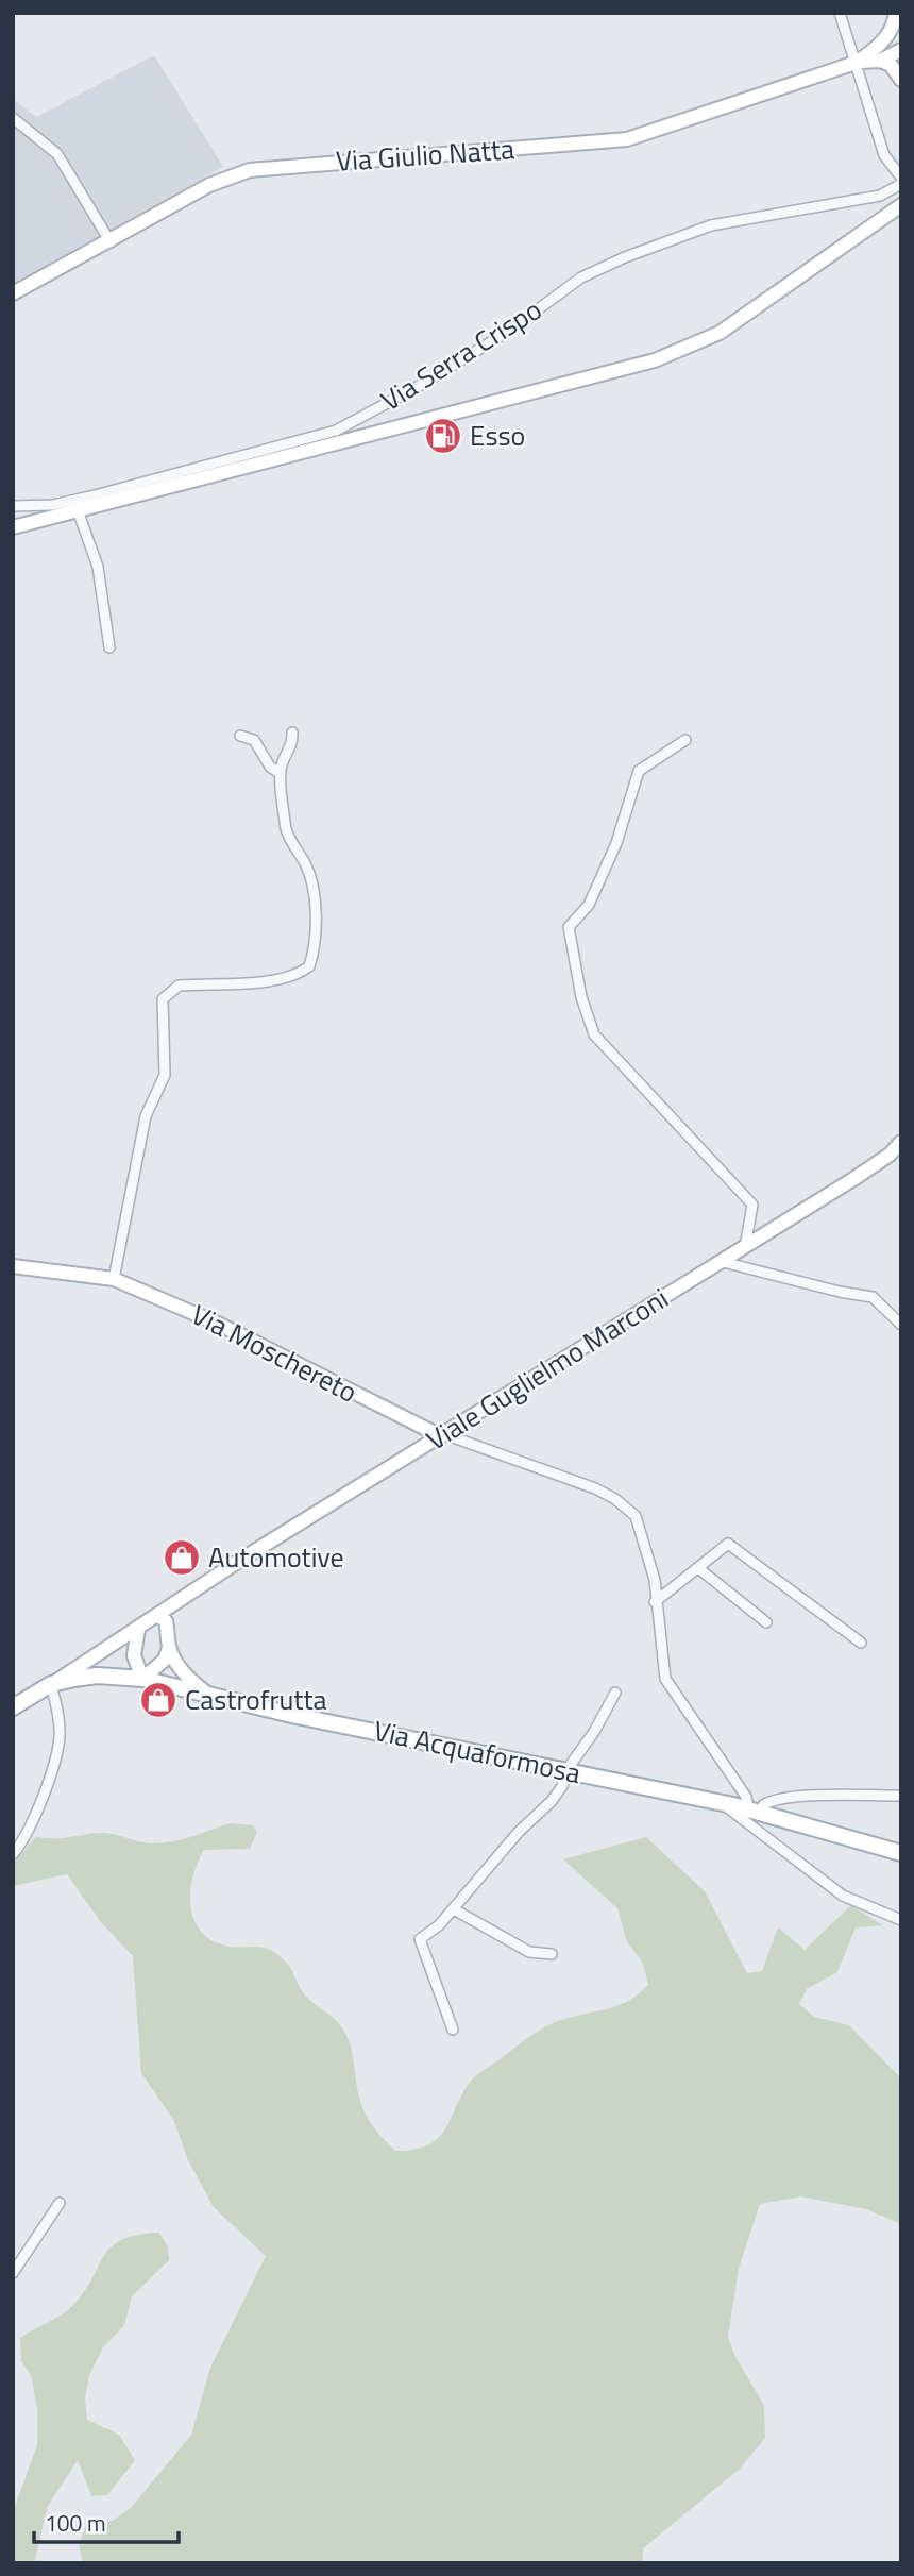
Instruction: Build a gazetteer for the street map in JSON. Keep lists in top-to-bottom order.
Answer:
{
  "streets": {
    "main road": ["Via Acquaformosa"],
    "street": [
      "Via Giulio Natta",
      "Via Serra Crispo",
      "Via Moschereto",
      "Viale Guglielmo Marconi"
    ]
  },
  "crossings": [
    ["Via Moschereto", "Viale Guglielmo Marconi"],
    ["Viale Guglielmo Marconi", "Via Acquaformosa"]
  ],
  "places": {
    "fuel station": ["Esso"],
    "shop": ["Automotive", "Castrofrutta"]
  },
  "scale_bar": "100 m"
}
